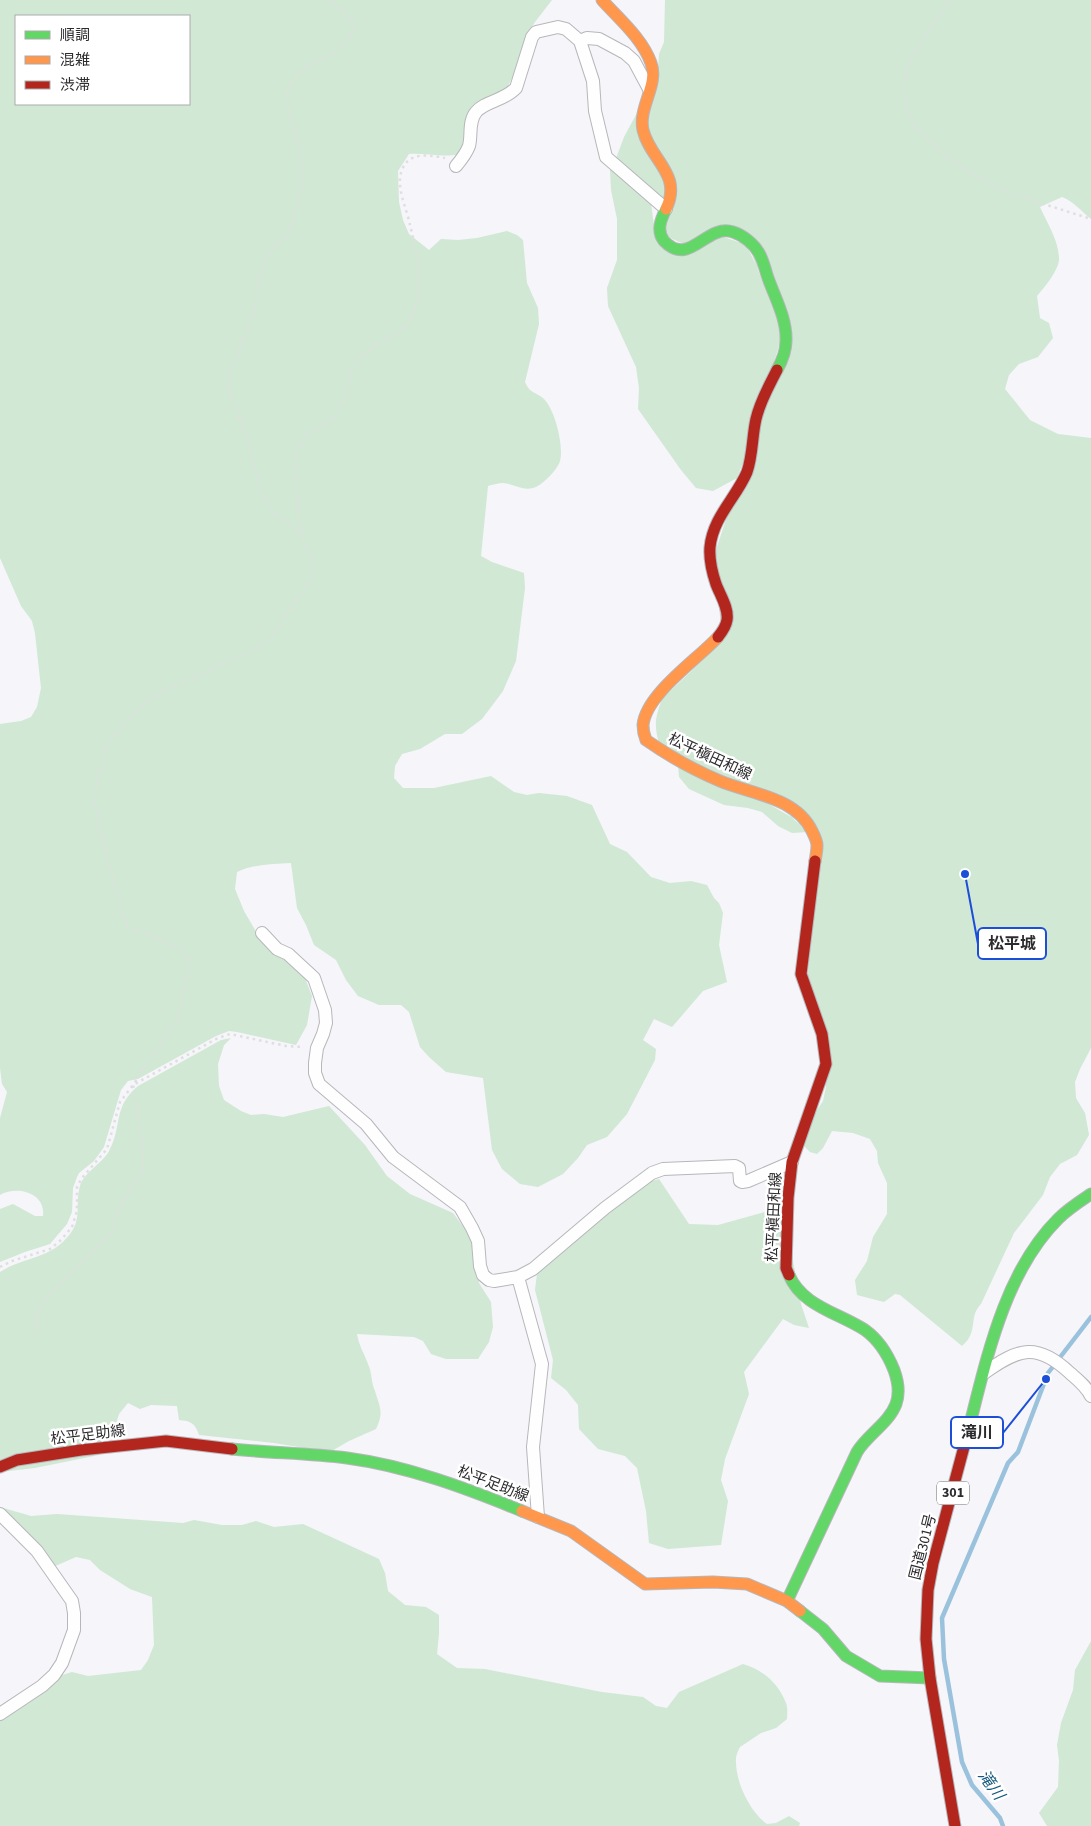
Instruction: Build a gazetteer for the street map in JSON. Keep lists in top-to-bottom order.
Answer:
{
  "streets": {
    "main road": [
      "松平槇田和線",
      "松平足助線",
      "301",
      "国道301号"
    ]
  },
  "crossings": [
    ["松平槇田和線", "松平足助線"],
    ["松平足助線", "国道301号"]
  ],
  "water": ["滝川"],
  "places": ["松平城", "滝川"],
  "legend": ["順調", "混雑", "渋滞"]
}
